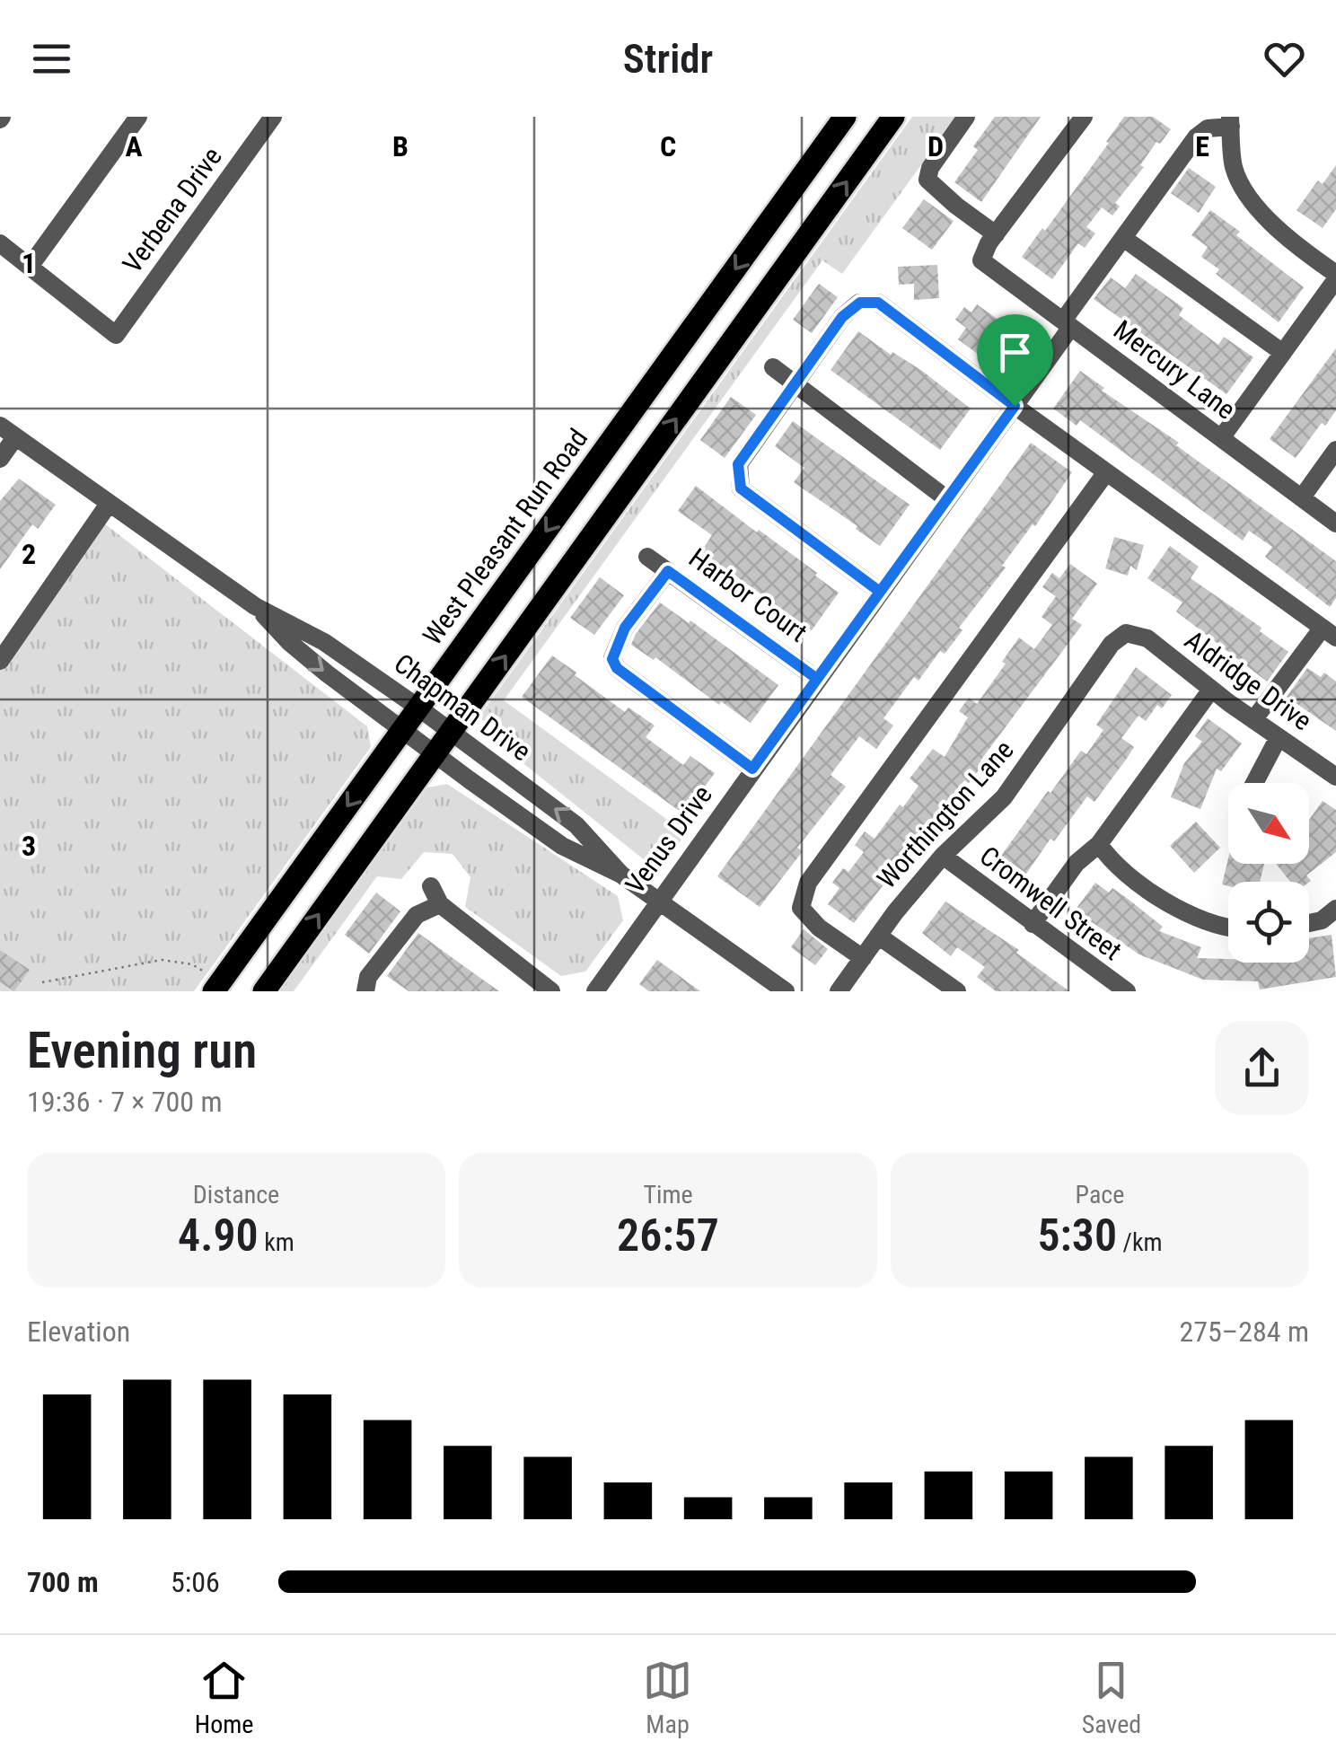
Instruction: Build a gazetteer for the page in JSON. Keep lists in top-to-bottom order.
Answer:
{
  "streets": {
    "main road": ["West Pleasant Run Road"],
    "street": [
      "Verbena Drive",
      "Mercury Lane",
      "Harbor Court",
      "Aldridge Drive",
      "Chapman Drive",
      "Worthington Lane",
      "Venus Drive",
      "Cromwell Street"
    ]
  },
  "crossings": [
    ["Mercury Lane", "Venus Drive"],
    ["West Pleasant Run Road", "Chapman Drive"],
    ["Harbor Court", "Venus Drive"],
    ["Aldridge Drive", "Worthington Lane"],
    ["Chapman Drive", "Venus Drive"],
    ["Worthington Lane", "Cromwell Street"]
  ],
  "north": "bottom right",
  "page": {
    "header": "Stridr",
    "heading": ["Evening run", "19:36 · 7 × 700 m"],
    "stats": [
      ["Distance", "4.90 km"],
      ["Time", "26:57"],
      ["Pace", "5:30 /km"]
    ],
    "chart": ["Elevation", "275–284 m"],
    "list": [
      {
        "name": "700 m",
        "note": "5:06"
      }
    ],
    "tabs": ["Home", "Map", "Saved"]
  },
  "grid": {
    "columns": [
      "A",
      "B",
      "C",
      "D",
      "E"
    ],
    "rows": ["1", "2", "3"]
  }
}
